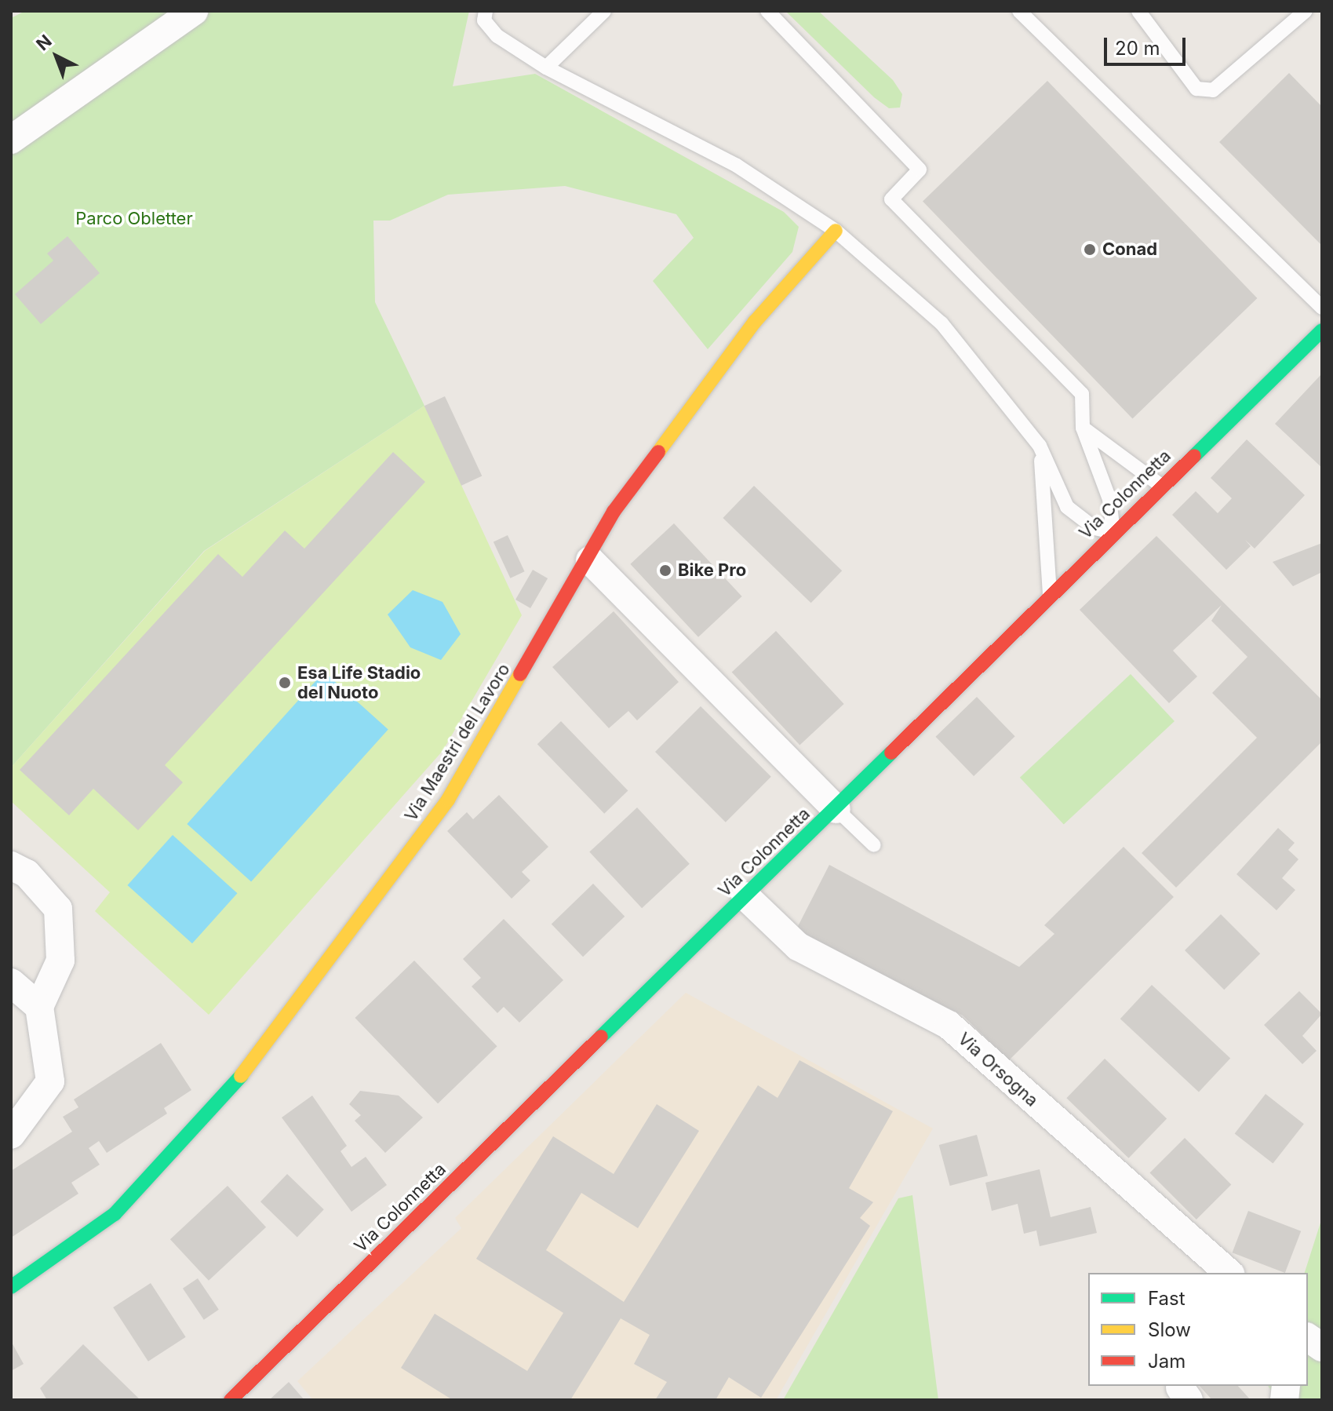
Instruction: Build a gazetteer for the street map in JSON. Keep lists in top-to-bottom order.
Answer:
{
  "streets": {
    "main road": ["Via Colonnetta", "Via Maestri del Lavoro"],
    "street": ["Via Orsogna"]
  },
  "crossings": [
    ["Via Colonnetta", "Via Orsogna"]
  ],
  "parks": ["Parco Obletter"],
  "places": ["Conad", "Bike Pro", "Esa Life Stadio del Nuoto"],
  "legend": ["Fast", "Slow", "Jam"],
  "scale_bar": "20 m",
  "north": "top left"
}
